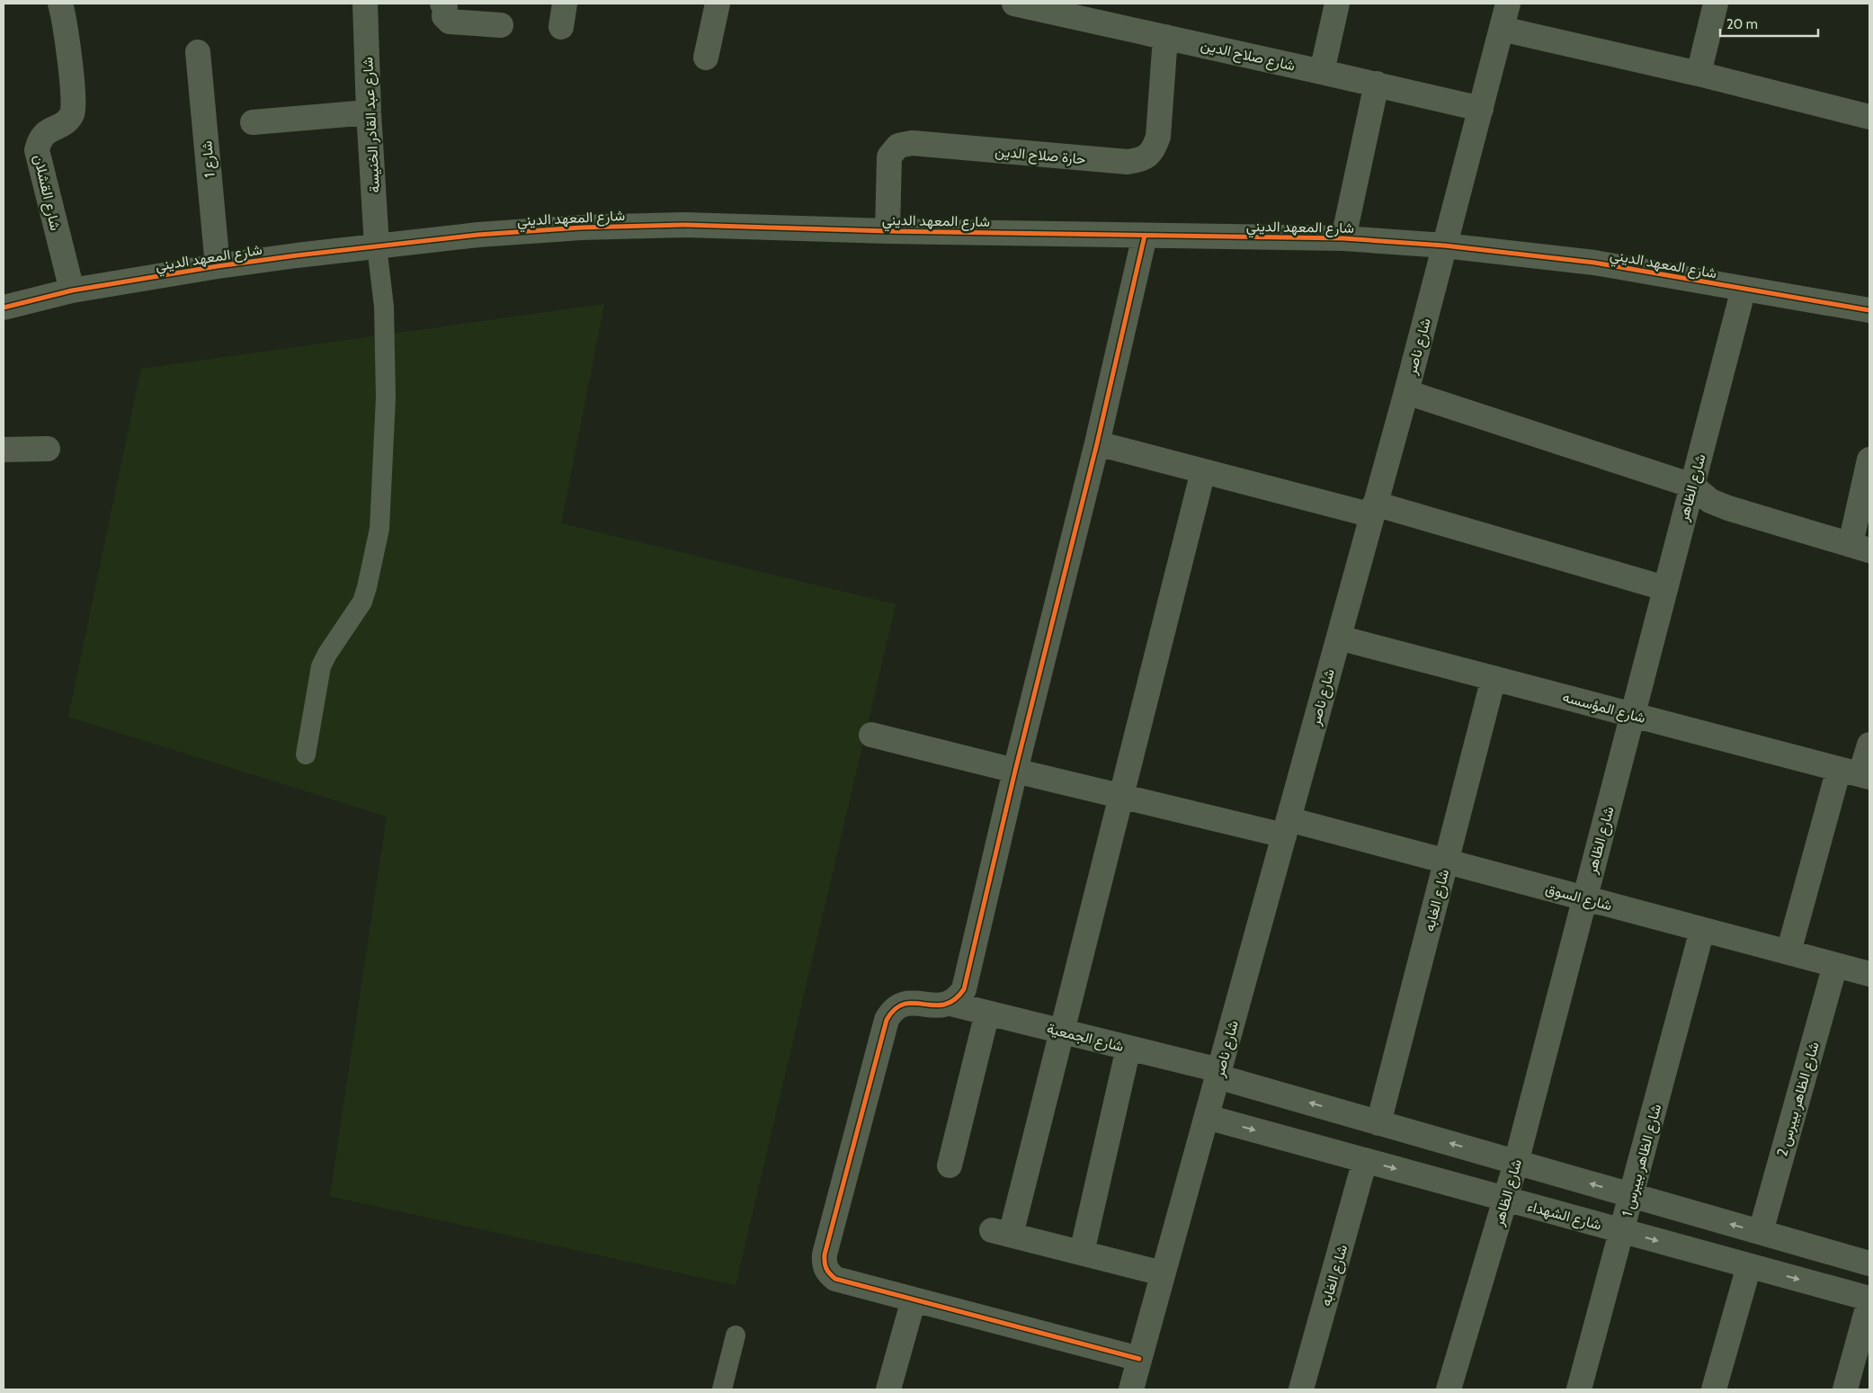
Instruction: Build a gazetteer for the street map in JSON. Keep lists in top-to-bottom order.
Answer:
{
  "streets": {
    "street": [
      "شارع صلاح الدين",
      "شارع عبد القادر الخنيسة",
      "حارة صلاح الدين",
      "شارع 1",
      "شارع القشلان",
      "شارع المعهد الديني",
      "شارع ناصر",
      "شارع الظاهر",
      "شارع المؤسسه",
      "شارع السوق",
      "شارع الغابه",
      "شارع الجمعية",
      "شارع الظاهر بيبرس 2",
      "شارع الظاهر بيبرس 1",
      "شارع الشهداء"
    ]
  },
  "crossings": [
    ["شارع صلاح الدين", "حارة صلاح الدين"],
    ["شارع صلاح الدين", "شارع ناصر"],
    ["شارع عبد القادر الخنيسة", "شارع المعهد الديني"],
    ["حارة صلاح الدين", "شارع المعهد الديني"],
    ["شارع 1", "شارع المعهد الديني"],
    ["شارع القشلان", "شارع المعهد الديني"],
    ["شارع المعهد الديني", "شارع ناصر"],
    ["شارع المعهد الديني", "شارع الظاهر"],
    ["شارع ناصر", "شارع المؤسسه"],
    ["شارع ناصر", "شارع السوق"],
    ["شارع ناصر", "شارع الجمعية"],
    ["شارع ناصر", "شارع الشهداء"],
    ["شارع الظاهر", "شارع المؤسسه"],
    ["شارع الظاهر", "شارع السوق"],
    ["شارع الظاهر", "شارع الشهداء"],
    ["شارع المؤسسه", "شارع الغابه"],
    ["شارع السوق", "شارع الغابه"],
    ["شارع السوق", "شارع الظاهر بيبرس 2"],
    ["شارع السوق", "شارع الظاهر بيبرس 1"],
    ["شارع الغابه", "شارع الشهداء"],
    ["شارع الظاهر بيبرس 1", "شارع الشهداء"]
  ],
  "scale_bar": "20 m"
}
